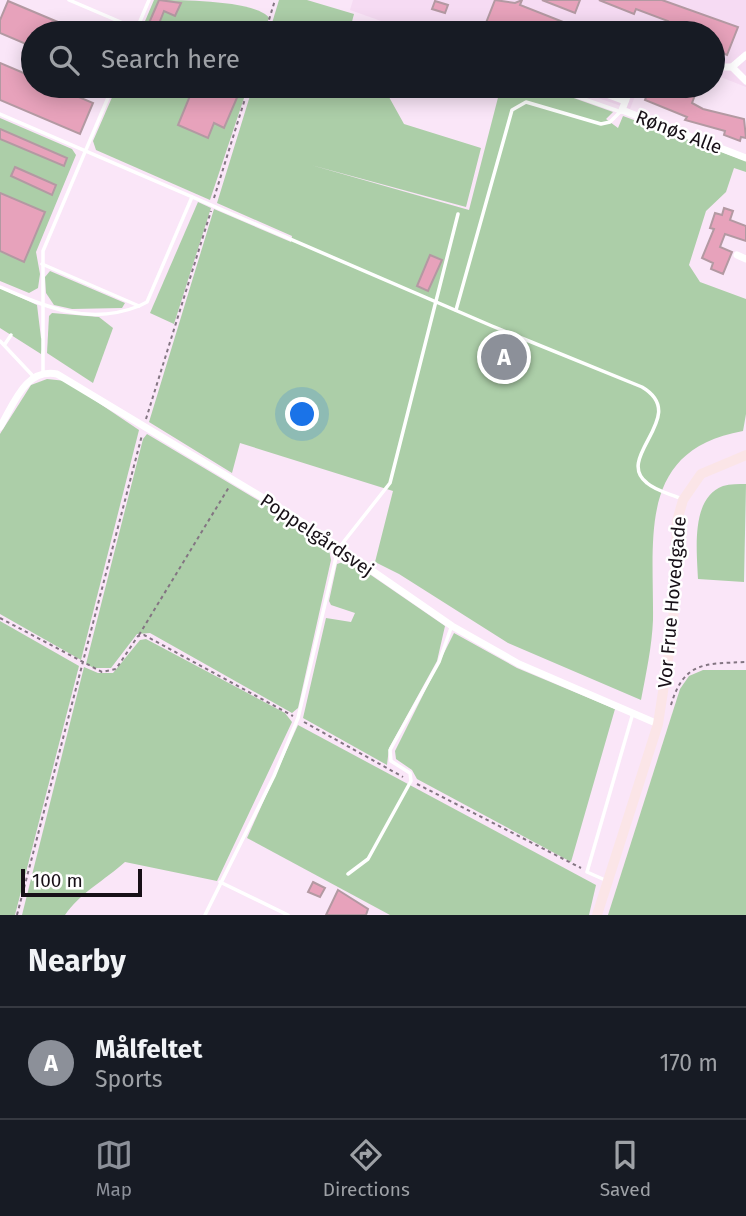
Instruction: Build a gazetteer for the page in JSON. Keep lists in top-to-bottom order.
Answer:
{
  "streets": {
    "street": ["Rønøs Alle", "Poppelgårdsvej", "Vor Frue Hovedgade"]
  },
  "crossings": [
    ["Poppelgårdsvej", "Vor Frue Hovedgade"]
  ],
  "scale_bar": "100 m",
  "page": {
    "search": "Search here",
    "pins": "A",
    "scale": "100 m",
    "heading": "Nearby",
    "list": [
      {
        "mark": "A",
        "name": "Målfeltet",
        "note": "Sports",
        "value": "170 m"
      }
    ],
    "nav": ["Map", "Directions", "Saved"]
  }
}
